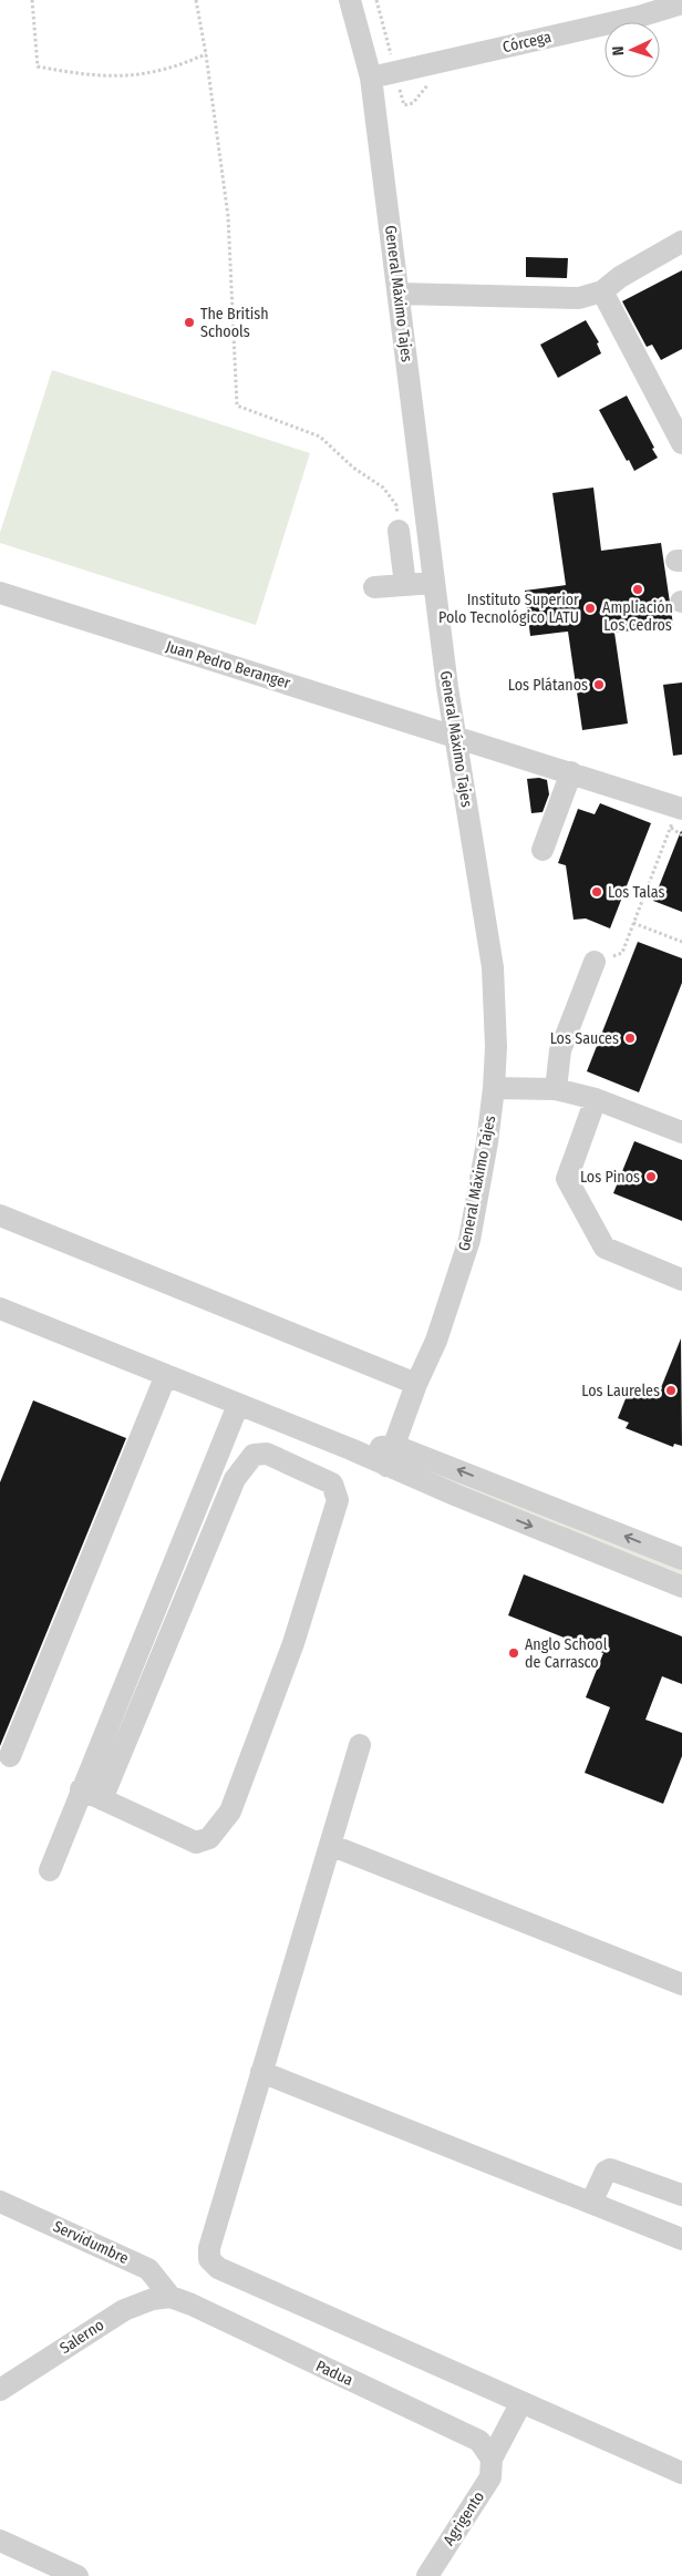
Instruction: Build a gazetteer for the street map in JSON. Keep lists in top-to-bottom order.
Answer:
{
  "streets": {
    "street": [
      "Córcega",
      "General Máximo Tajes",
      "Juan Pedro Beranger",
      "Servidumbre",
      "Salerno",
      "Padua",
      "Agrigento"
    ]
  },
  "crossings": [
    ["Córcega", "General Máximo Tajes"],
    ["General Máximo Tajes", "Juan Pedro Beranger"],
    ["Servidumbre", "Salerno"],
    ["Servidumbre", "Padua"],
    ["Salerno", "Padua"],
    ["Padua", "Agrigento"]
  ],
  "places": [
    "The British Schools",
    "Ampliación Los Cedros",
    "Instituto Superior Polo Tecnológico LATU",
    "Los Plátanos",
    "Los Talas",
    "Los Sauces",
    "Los Pinos",
    "Los Laureles",
    "Anglo School de Carrasco"
  ],
  "north": "left"
}
